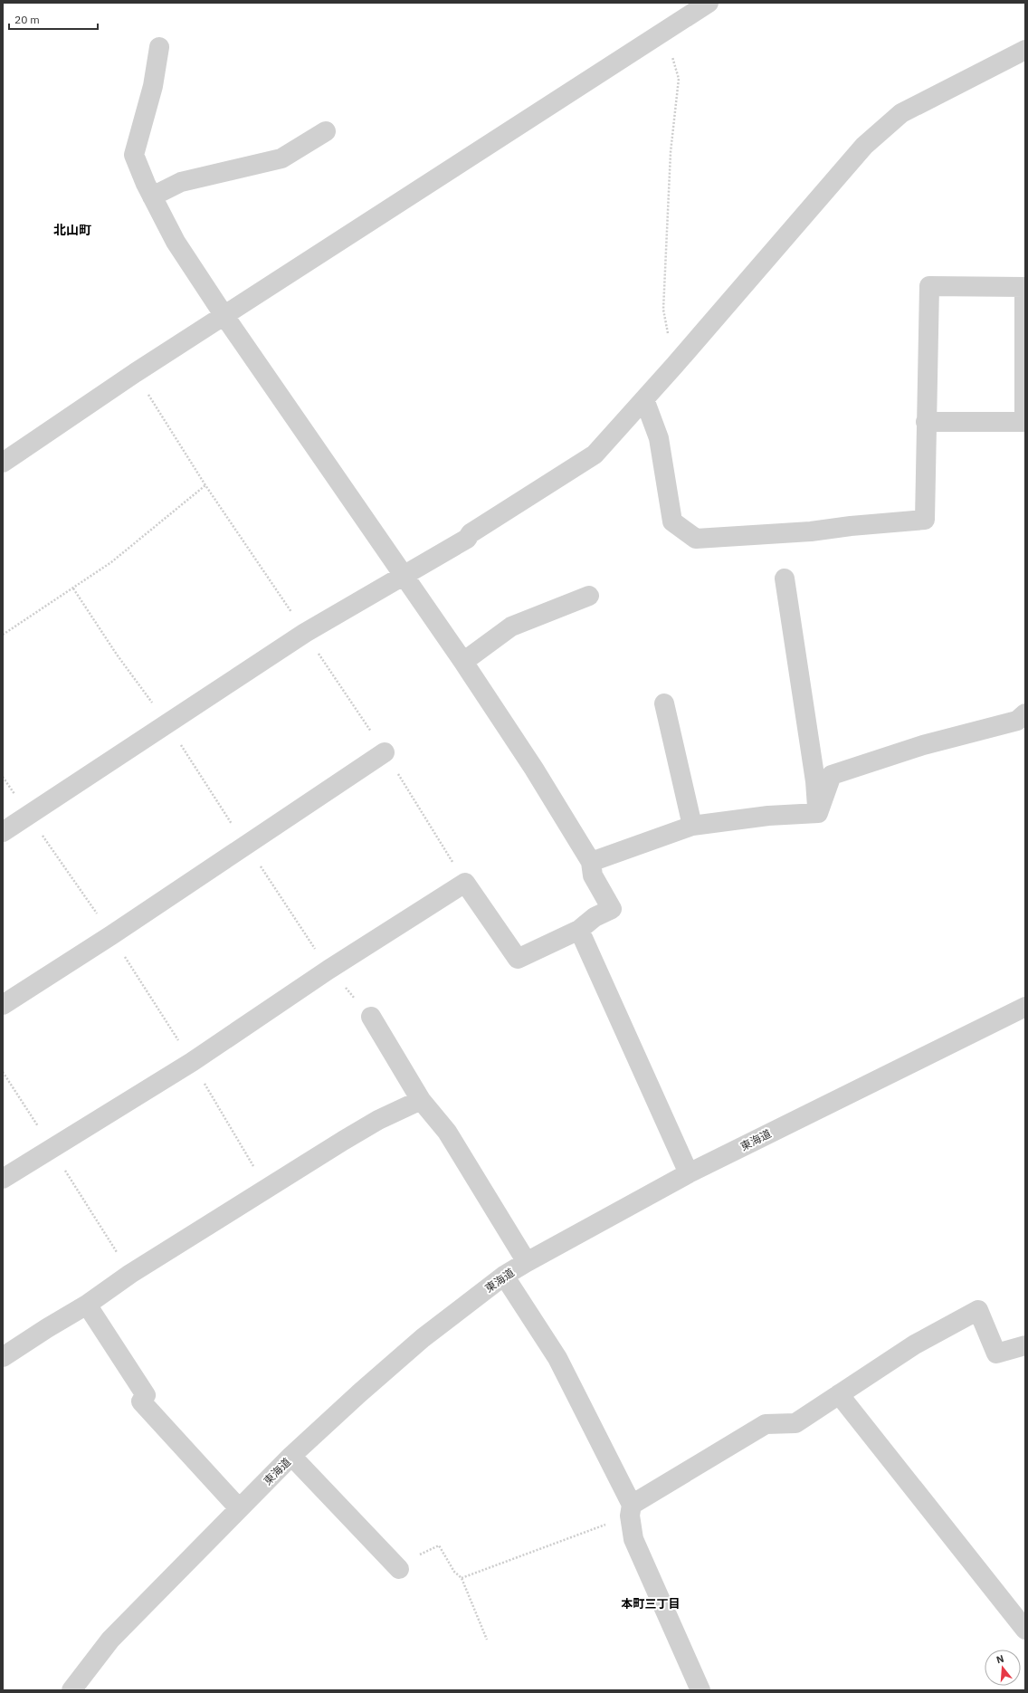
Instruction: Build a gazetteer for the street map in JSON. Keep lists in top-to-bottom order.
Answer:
{
  "streets": {
    "street": ["東海道"]
  },
  "districts": ["北山町", "本町三丁目"],
  "scale_bar": "20 m",
  "north": "top"
}
